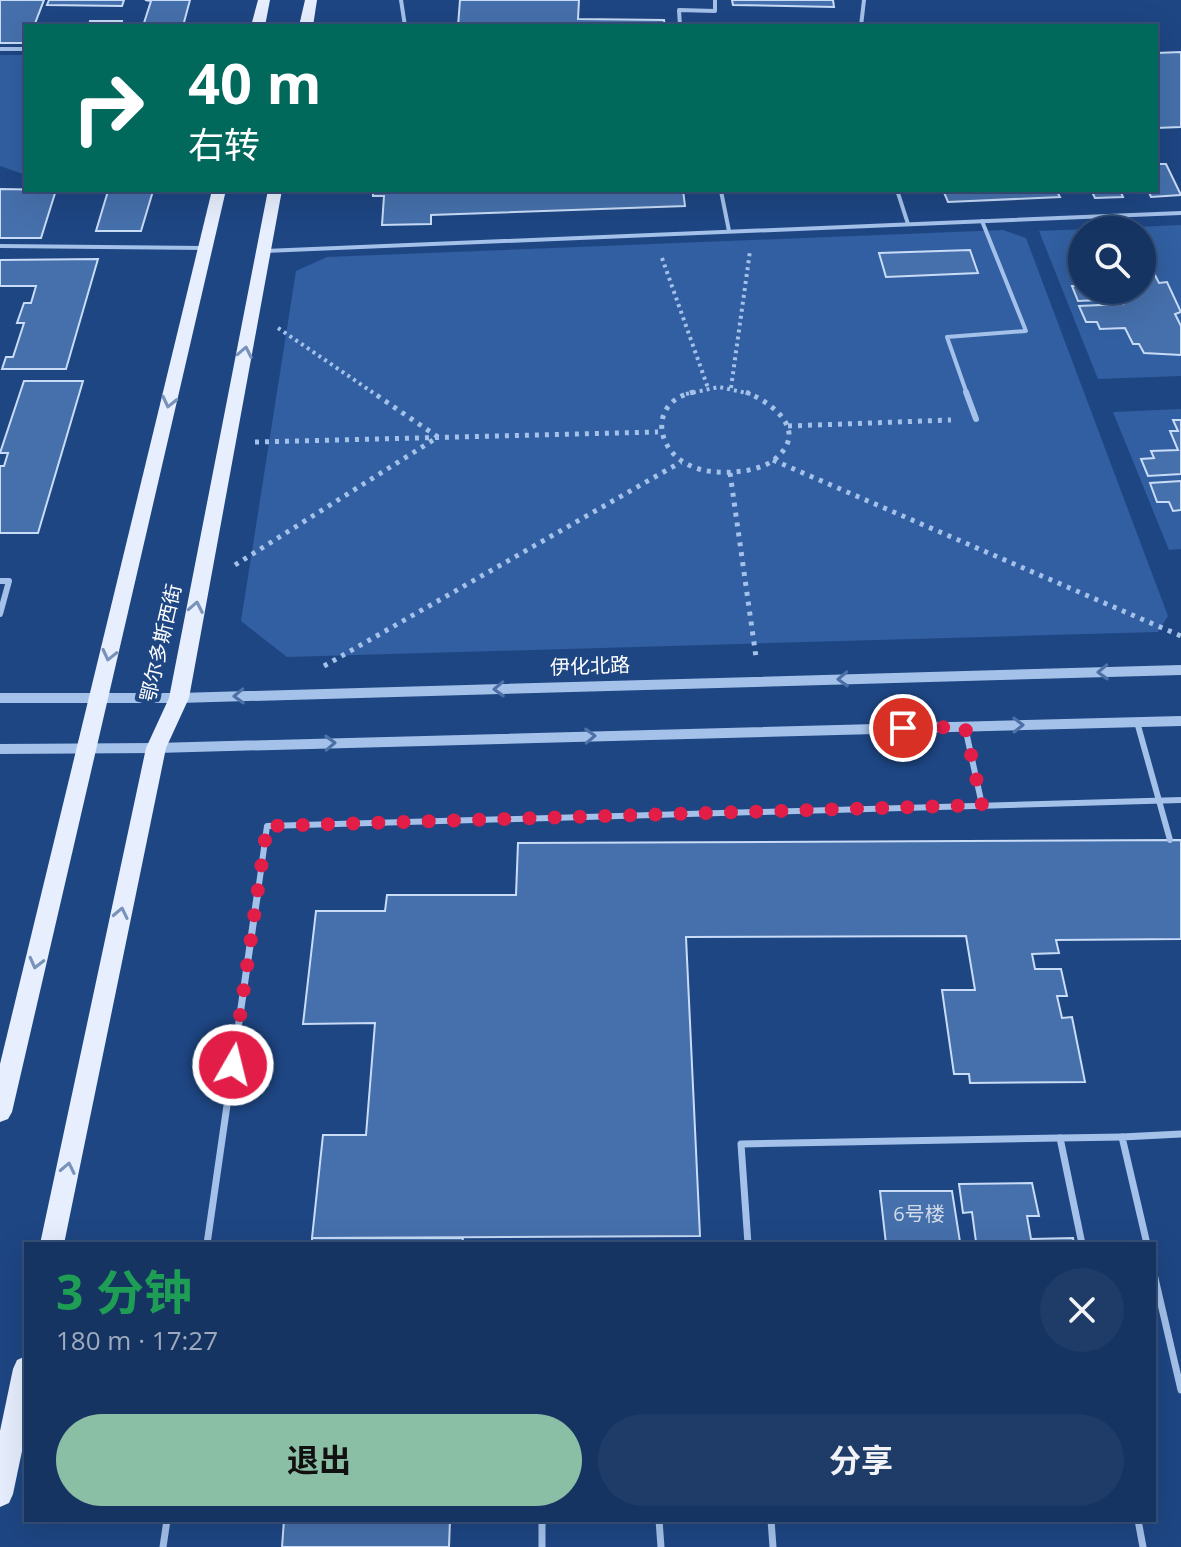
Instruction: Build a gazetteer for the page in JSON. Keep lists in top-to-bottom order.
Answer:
{
  "streets": {
    "main road": ["鄂尔多斯西街"],
    "street": ["伊化北路"]
  },
  "crossings": [
    ["鄂尔多斯西街", "伊化北路"]
  ],
  "house_numbers": ["6号楼"],
  "page": {
    "turn": ["40 m", "右转"],
    "heading": ["3 分钟", "180 m · 17:27"],
    "buttons": ["退出", "分享"]
  }
}
